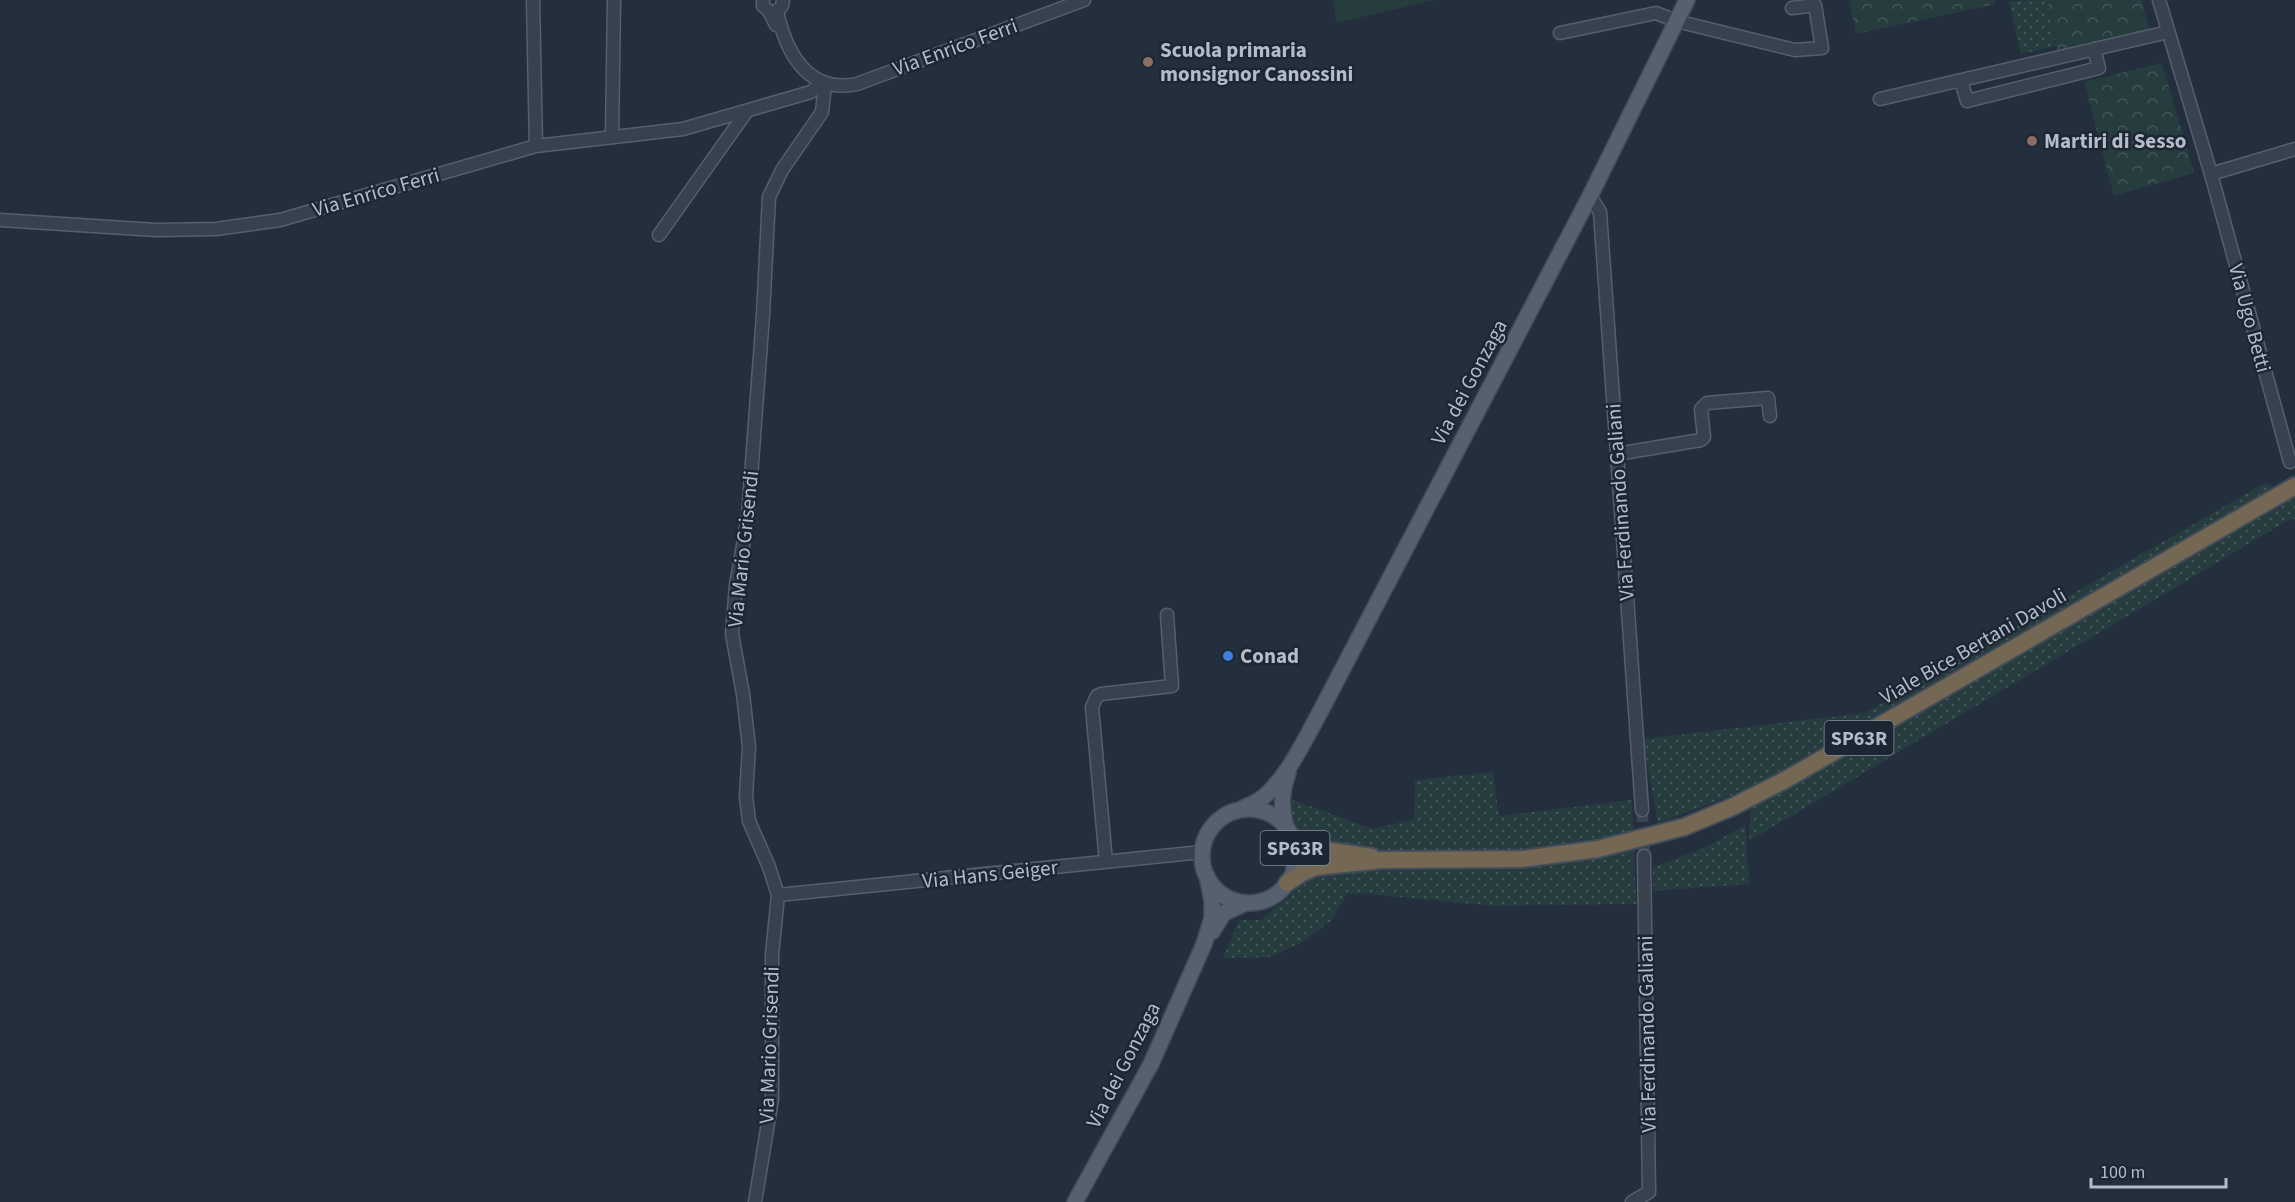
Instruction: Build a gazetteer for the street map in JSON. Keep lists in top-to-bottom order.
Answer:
{
  "streets": {
    "highway": ["Viale Bice Bertani Davoli", "SP63R"],
    "main road": ["Via dei Gonzaga"],
    "street": [
      "Via Enrico Ferri",
      "Via Ugo Betti",
      "Via Ferdinando Galiani",
      "Via Mario Grisendi",
      "Via Hans Geiger"
    ]
  },
  "crossings": [
    ["Via Enrico Ferri", "Via Mario Grisendi"],
    ["Via dei Gonzaga", "Via Ferdinando Galiani"],
    ["Via dei Gonzaga", "SP63R"],
    ["Via dei Gonzaga", "Via Hans Geiger"],
    ["Via Mario Grisendi", "Via Hans Geiger"],
    ["Viale Bice Bertani Davoli", "SP63R"],
    ["SP63R", "Via Hans Geiger"]
  ],
  "places": ["Scuola primaria monsignor Canossini", "Martiri di Sesso", "Conad"],
  "scale_bar": "100 m"
}
